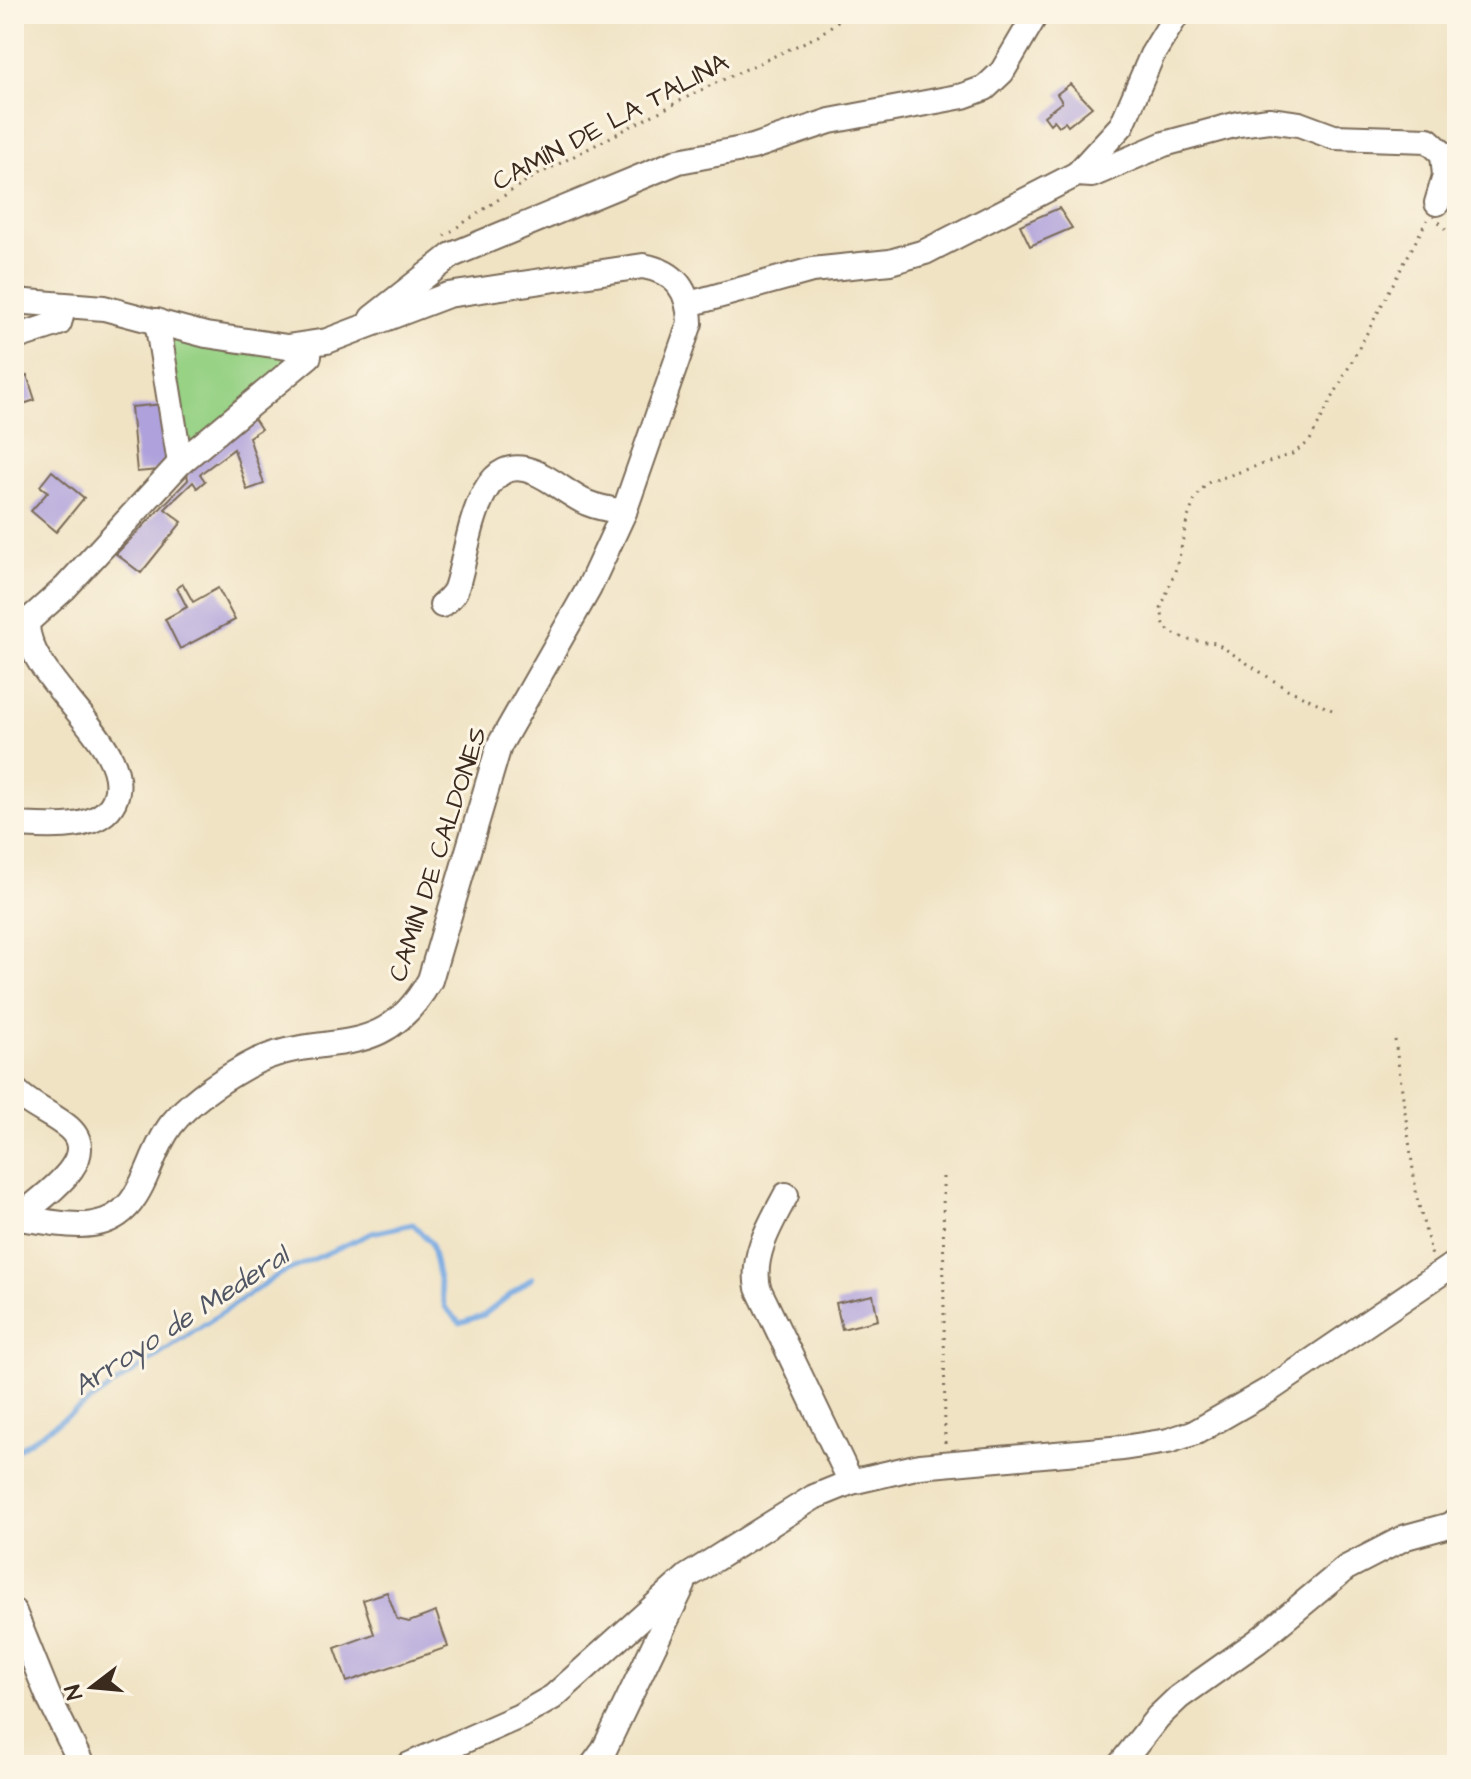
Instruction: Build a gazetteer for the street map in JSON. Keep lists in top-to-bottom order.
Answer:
{
  "streets": {
    "street": ["CAMÍN DE CALDONES"],
    "path": ["CAMÍN DE LA TALINA"]
  },
  "water": ["Arroyo de Mederal"],
  "north": "left"
}
